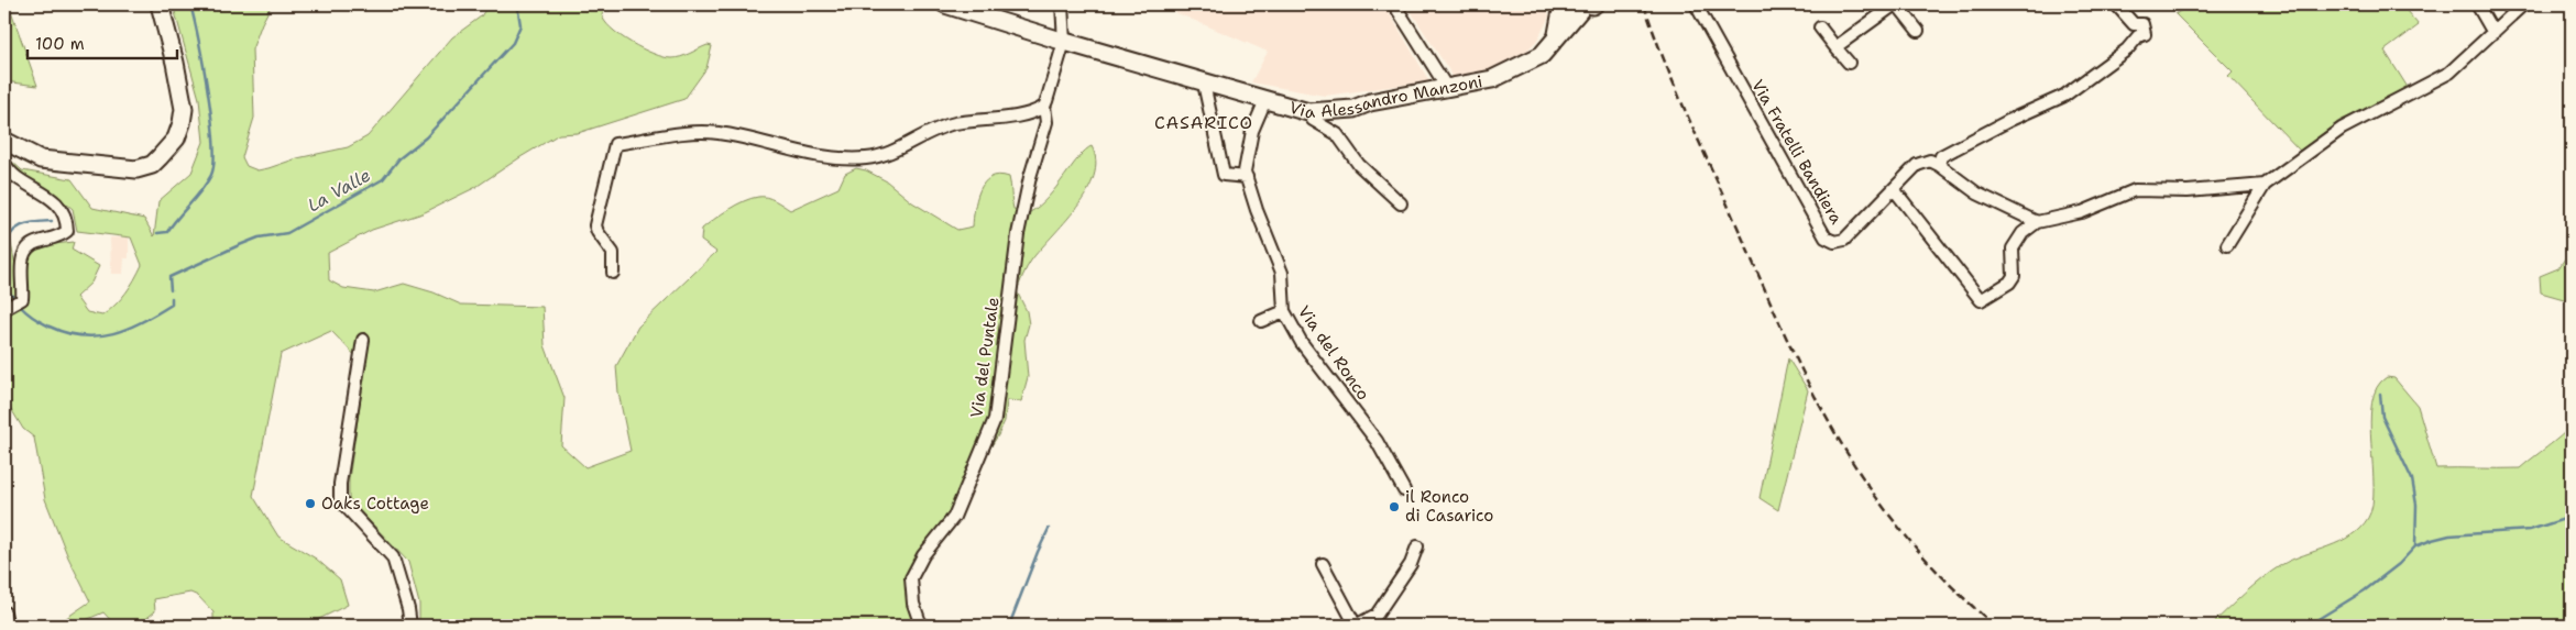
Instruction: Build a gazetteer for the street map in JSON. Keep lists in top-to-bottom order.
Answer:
{
  "streets": {
    "street": [
      "Via Alessandro Manzoni",
      "Via Fratelli Bandiera",
      "Via del Ronco",
      "Via del Puntale"
    ]
  },
  "crossings": [
    ["Via Alessandro Manzoni", "Via del Ronco"],
    ["Via Alessandro Manzoni", "Via del Puntale"]
  ],
  "districts": ["CASARICO"],
  "water": ["La Valle"],
  "places": ["Oaks Cottage", "il Ronco di Casarico"],
  "scale_bar": "100 m"
}
